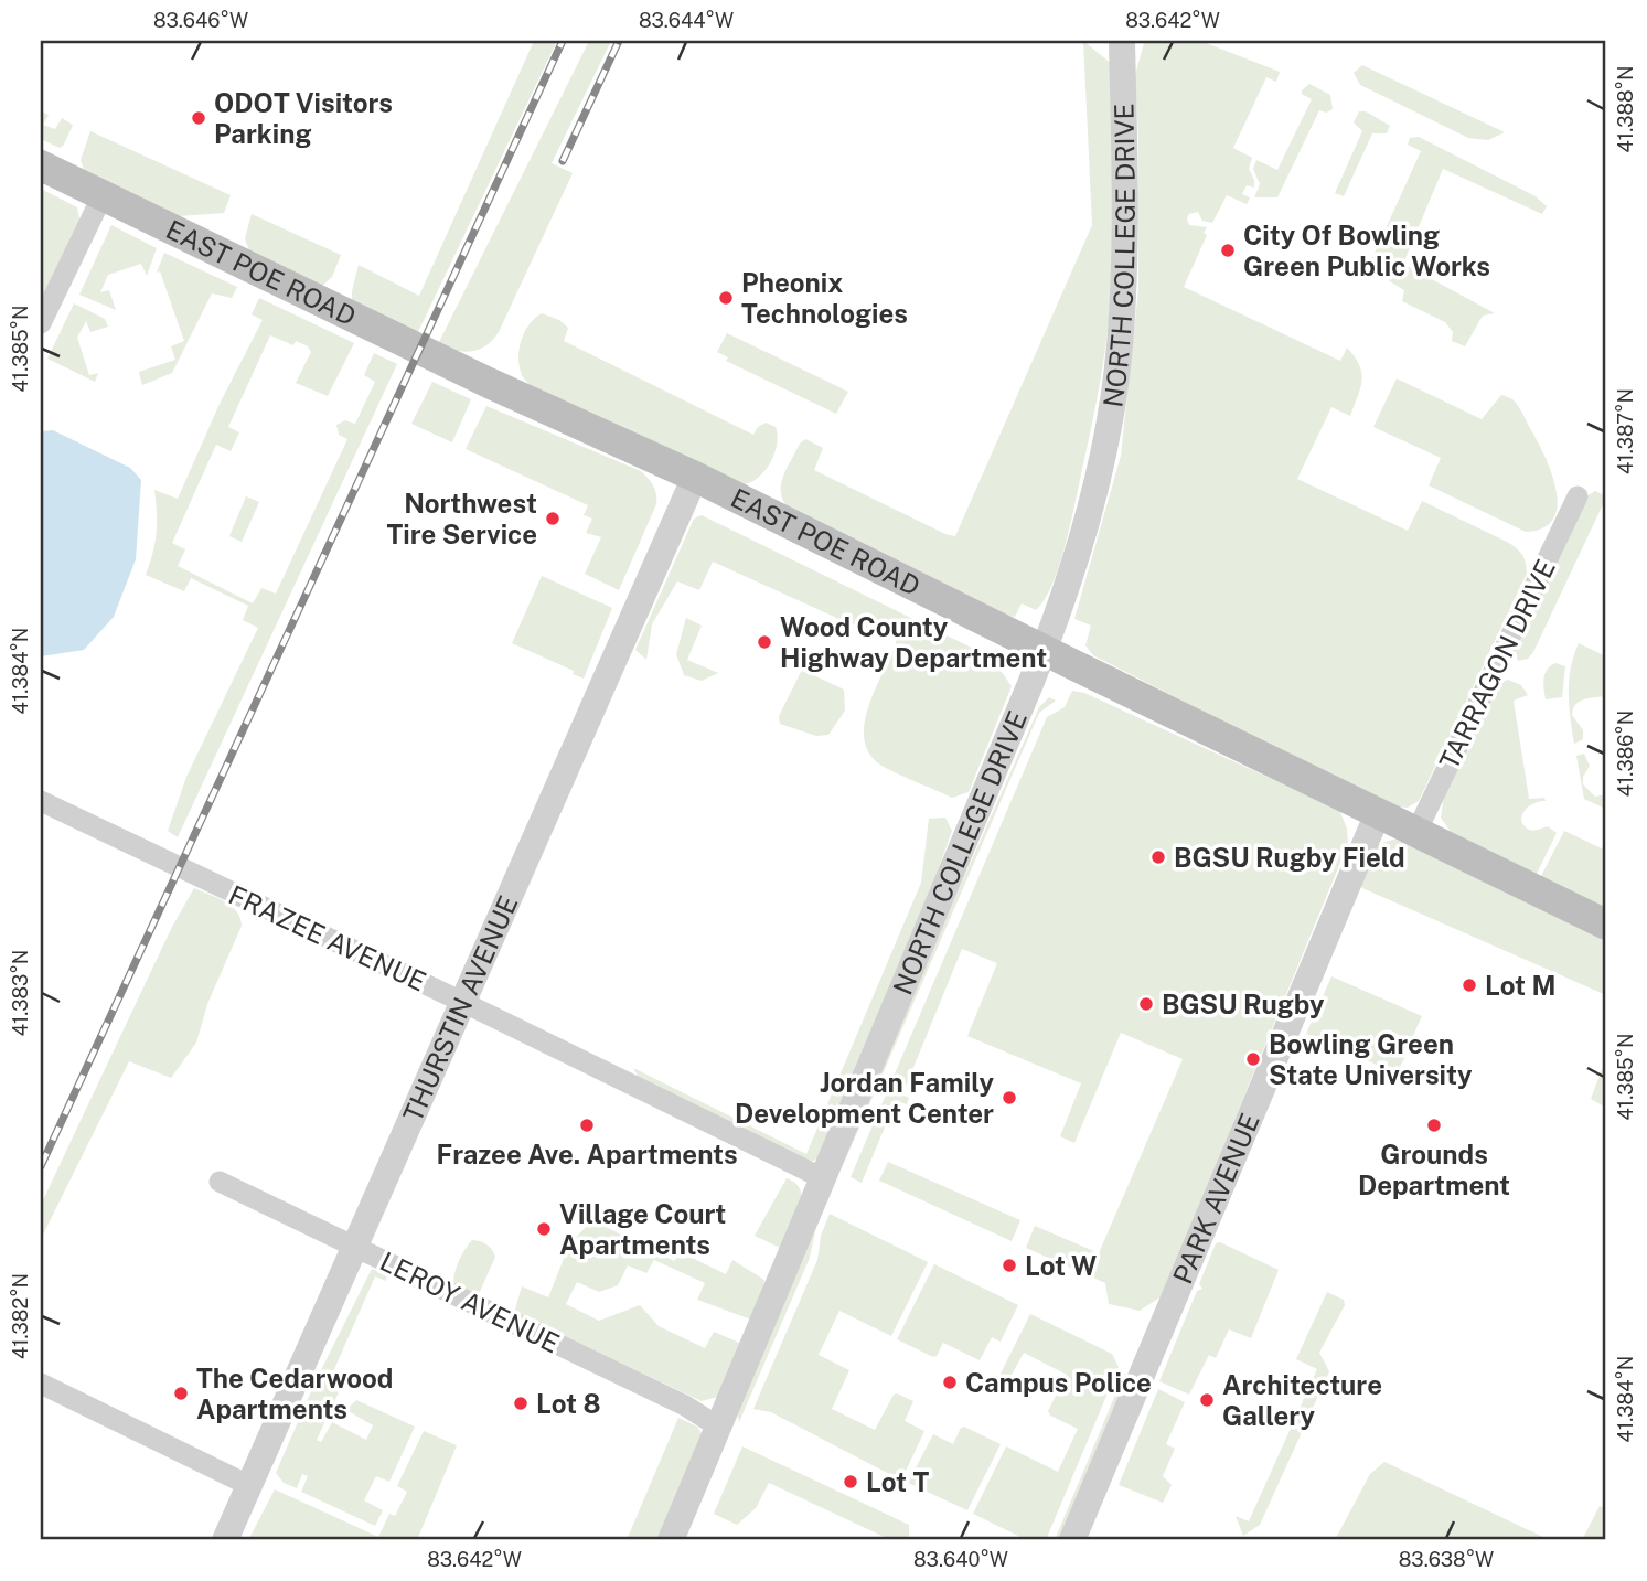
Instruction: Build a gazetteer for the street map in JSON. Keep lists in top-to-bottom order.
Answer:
{
  "streets": {
    "main road": ["EAST POE ROAD"],
    "street": [
      "NORTH COLLEGE DRIVE",
      "TARRAGON DRIVE",
      "FRAZEE AVENUE",
      "THURSTIN AVENUE",
      "PARK AVENUE",
      "LEROY AVENUE"
    ]
  },
  "crossings": [
    ["NORTH COLLEGE DRIVE", "EAST POE ROAD"],
    ["NORTH COLLEGE DRIVE", "FRAZEE AVENUE"],
    ["NORTH COLLEGE DRIVE", "LEROY AVENUE"],
    ["EAST POE ROAD", "TARRAGON DRIVE"],
    ["EAST POE ROAD", "THURSTIN AVENUE"],
    ["EAST POE ROAD", "PARK AVENUE"],
    ["FRAZEE AVENUE", "THURSTIN AVENUE"],
    ["THURSTIN AVENUE", "LEROY AVENUE"]
  ],
  "places": [
    "ODOT Visitors Parking",
    "City Of Bowling Green Public Works",
    "Pheonix Technologies",
    "Northwest Tire Service",
    "Wood County Highway Department",
    "BGSU Rugby Field",
    "Lot M",
    "BGSU Rugby",
    "Bowling Green State University",
    "Jordan Family Development Center",
    "Frazee Ave. Apartments",
    "Grounds Department",
    "Village Court Apartments",
    "Lot W",
    "Campus Police",
    "The Cedarwood Apartments",
    "Architecture Gallery",
    "Lot 8",
    "Lot T"
  ],
  "coordinates": [
    "83.646°W",
    "83.644°W",
    "83.642°W",
    "41.388°N",
    "41.385°N",
    "41.387°N",
    "41.384°N",
    "41.386°N",
    "41.383°N",
    "41.382°N",
    "83.640°W",
    "83.638°W"
  ]
}
